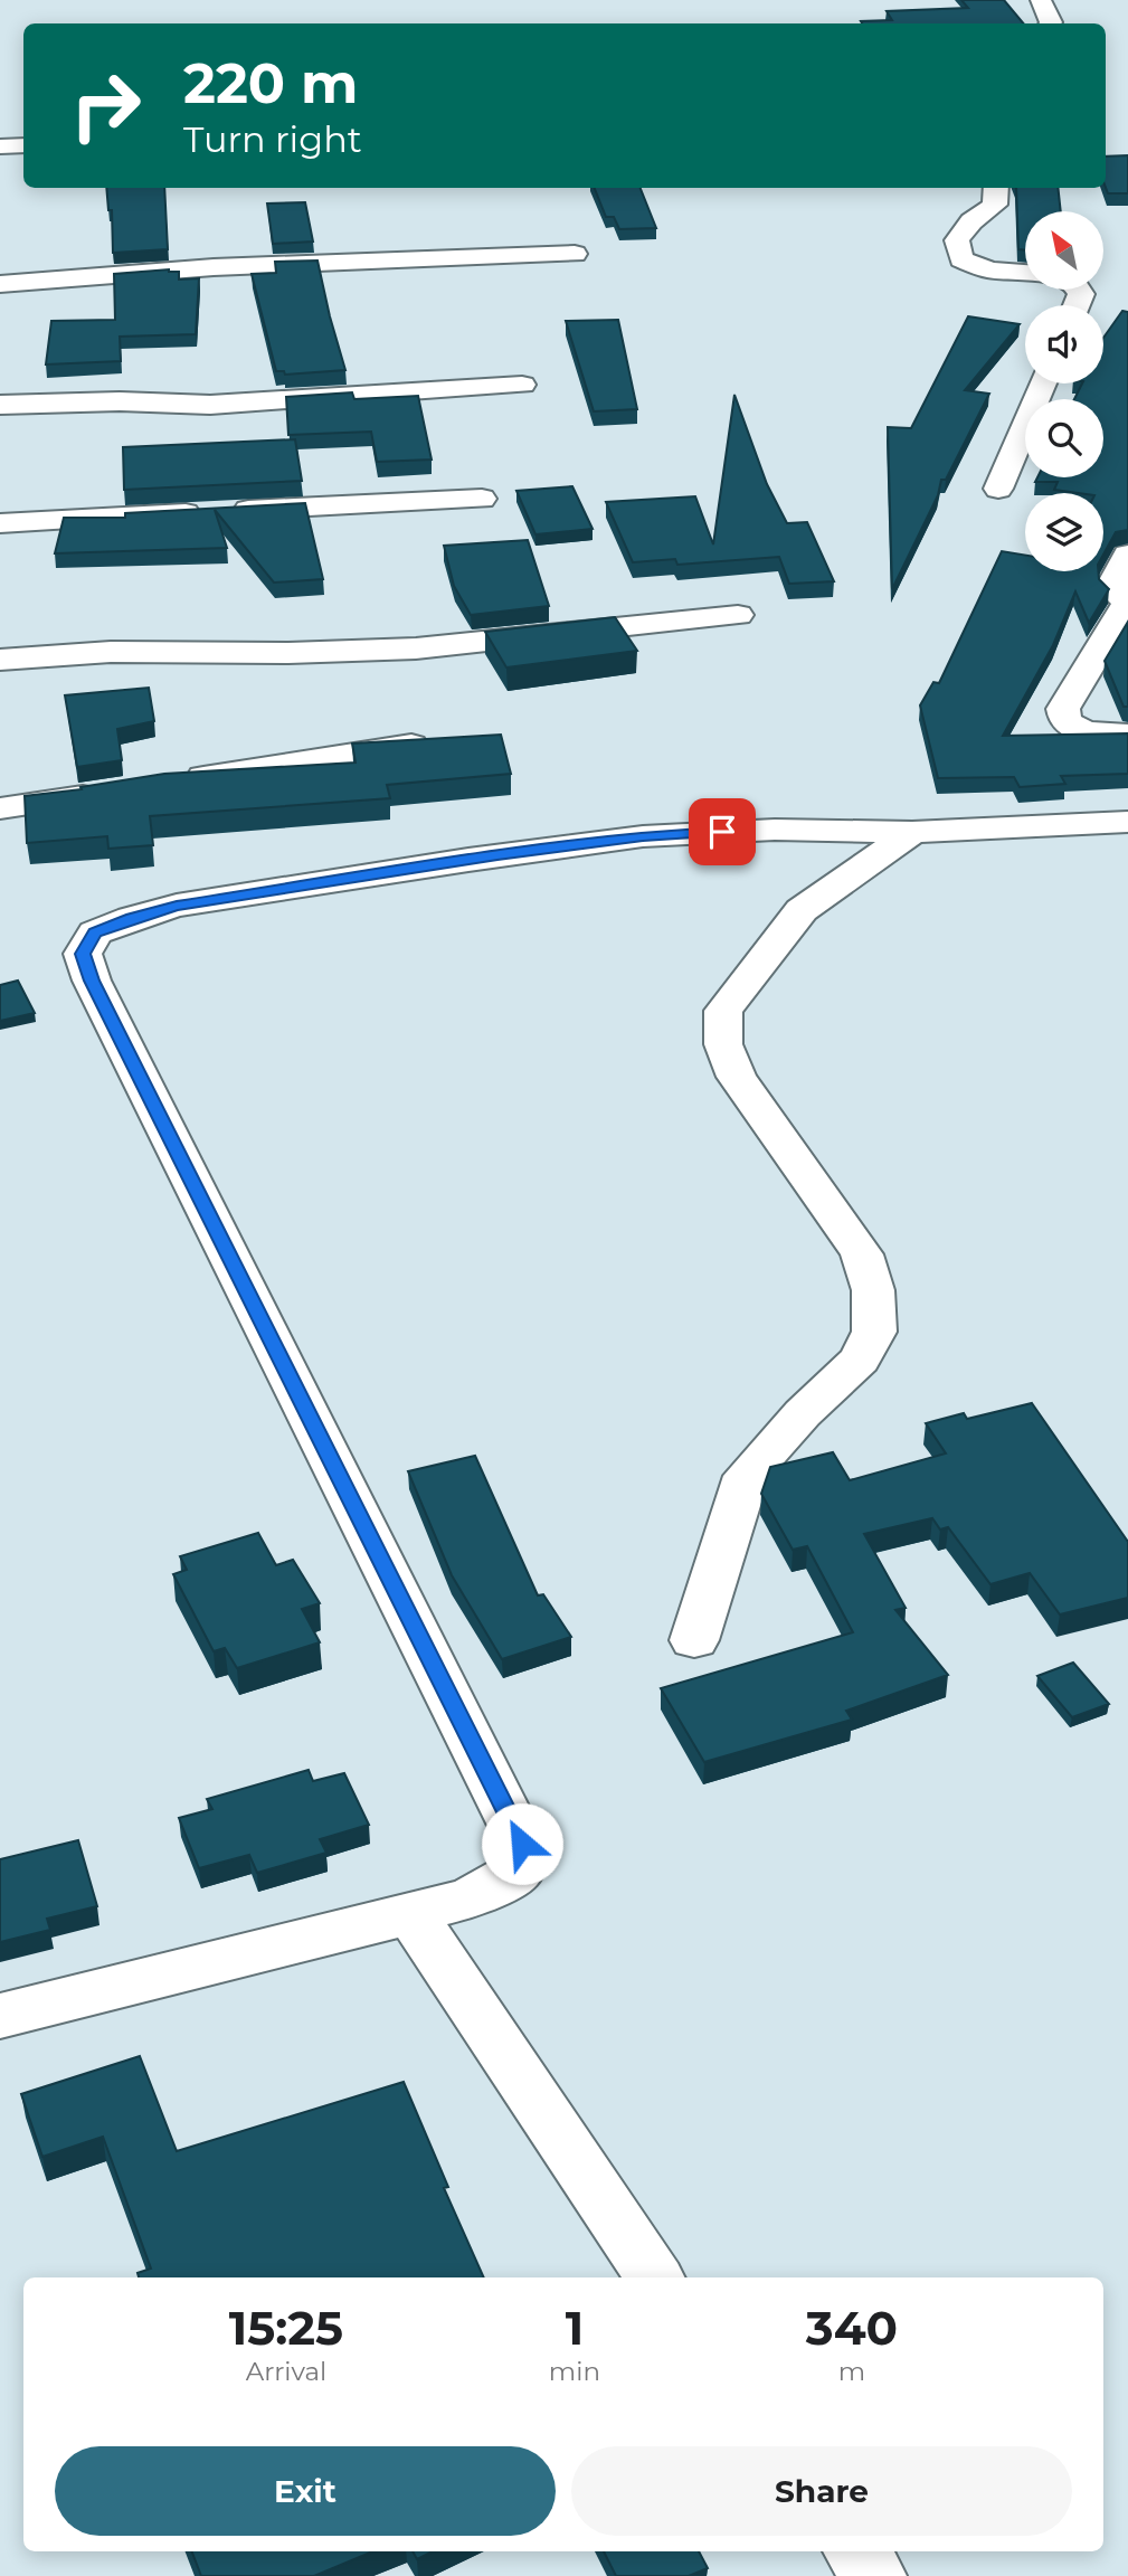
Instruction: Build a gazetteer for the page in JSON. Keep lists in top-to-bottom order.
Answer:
{
  "north": "top left",
  "page": {
    "turn": ["220 m", "Turn right"],
    "eta": [
      "15:25",
      "Arrival",
      "1",
      "min",
      "340",
      "m"
    ],
    "buttons": ["Exit", "Share"]
  }
}
